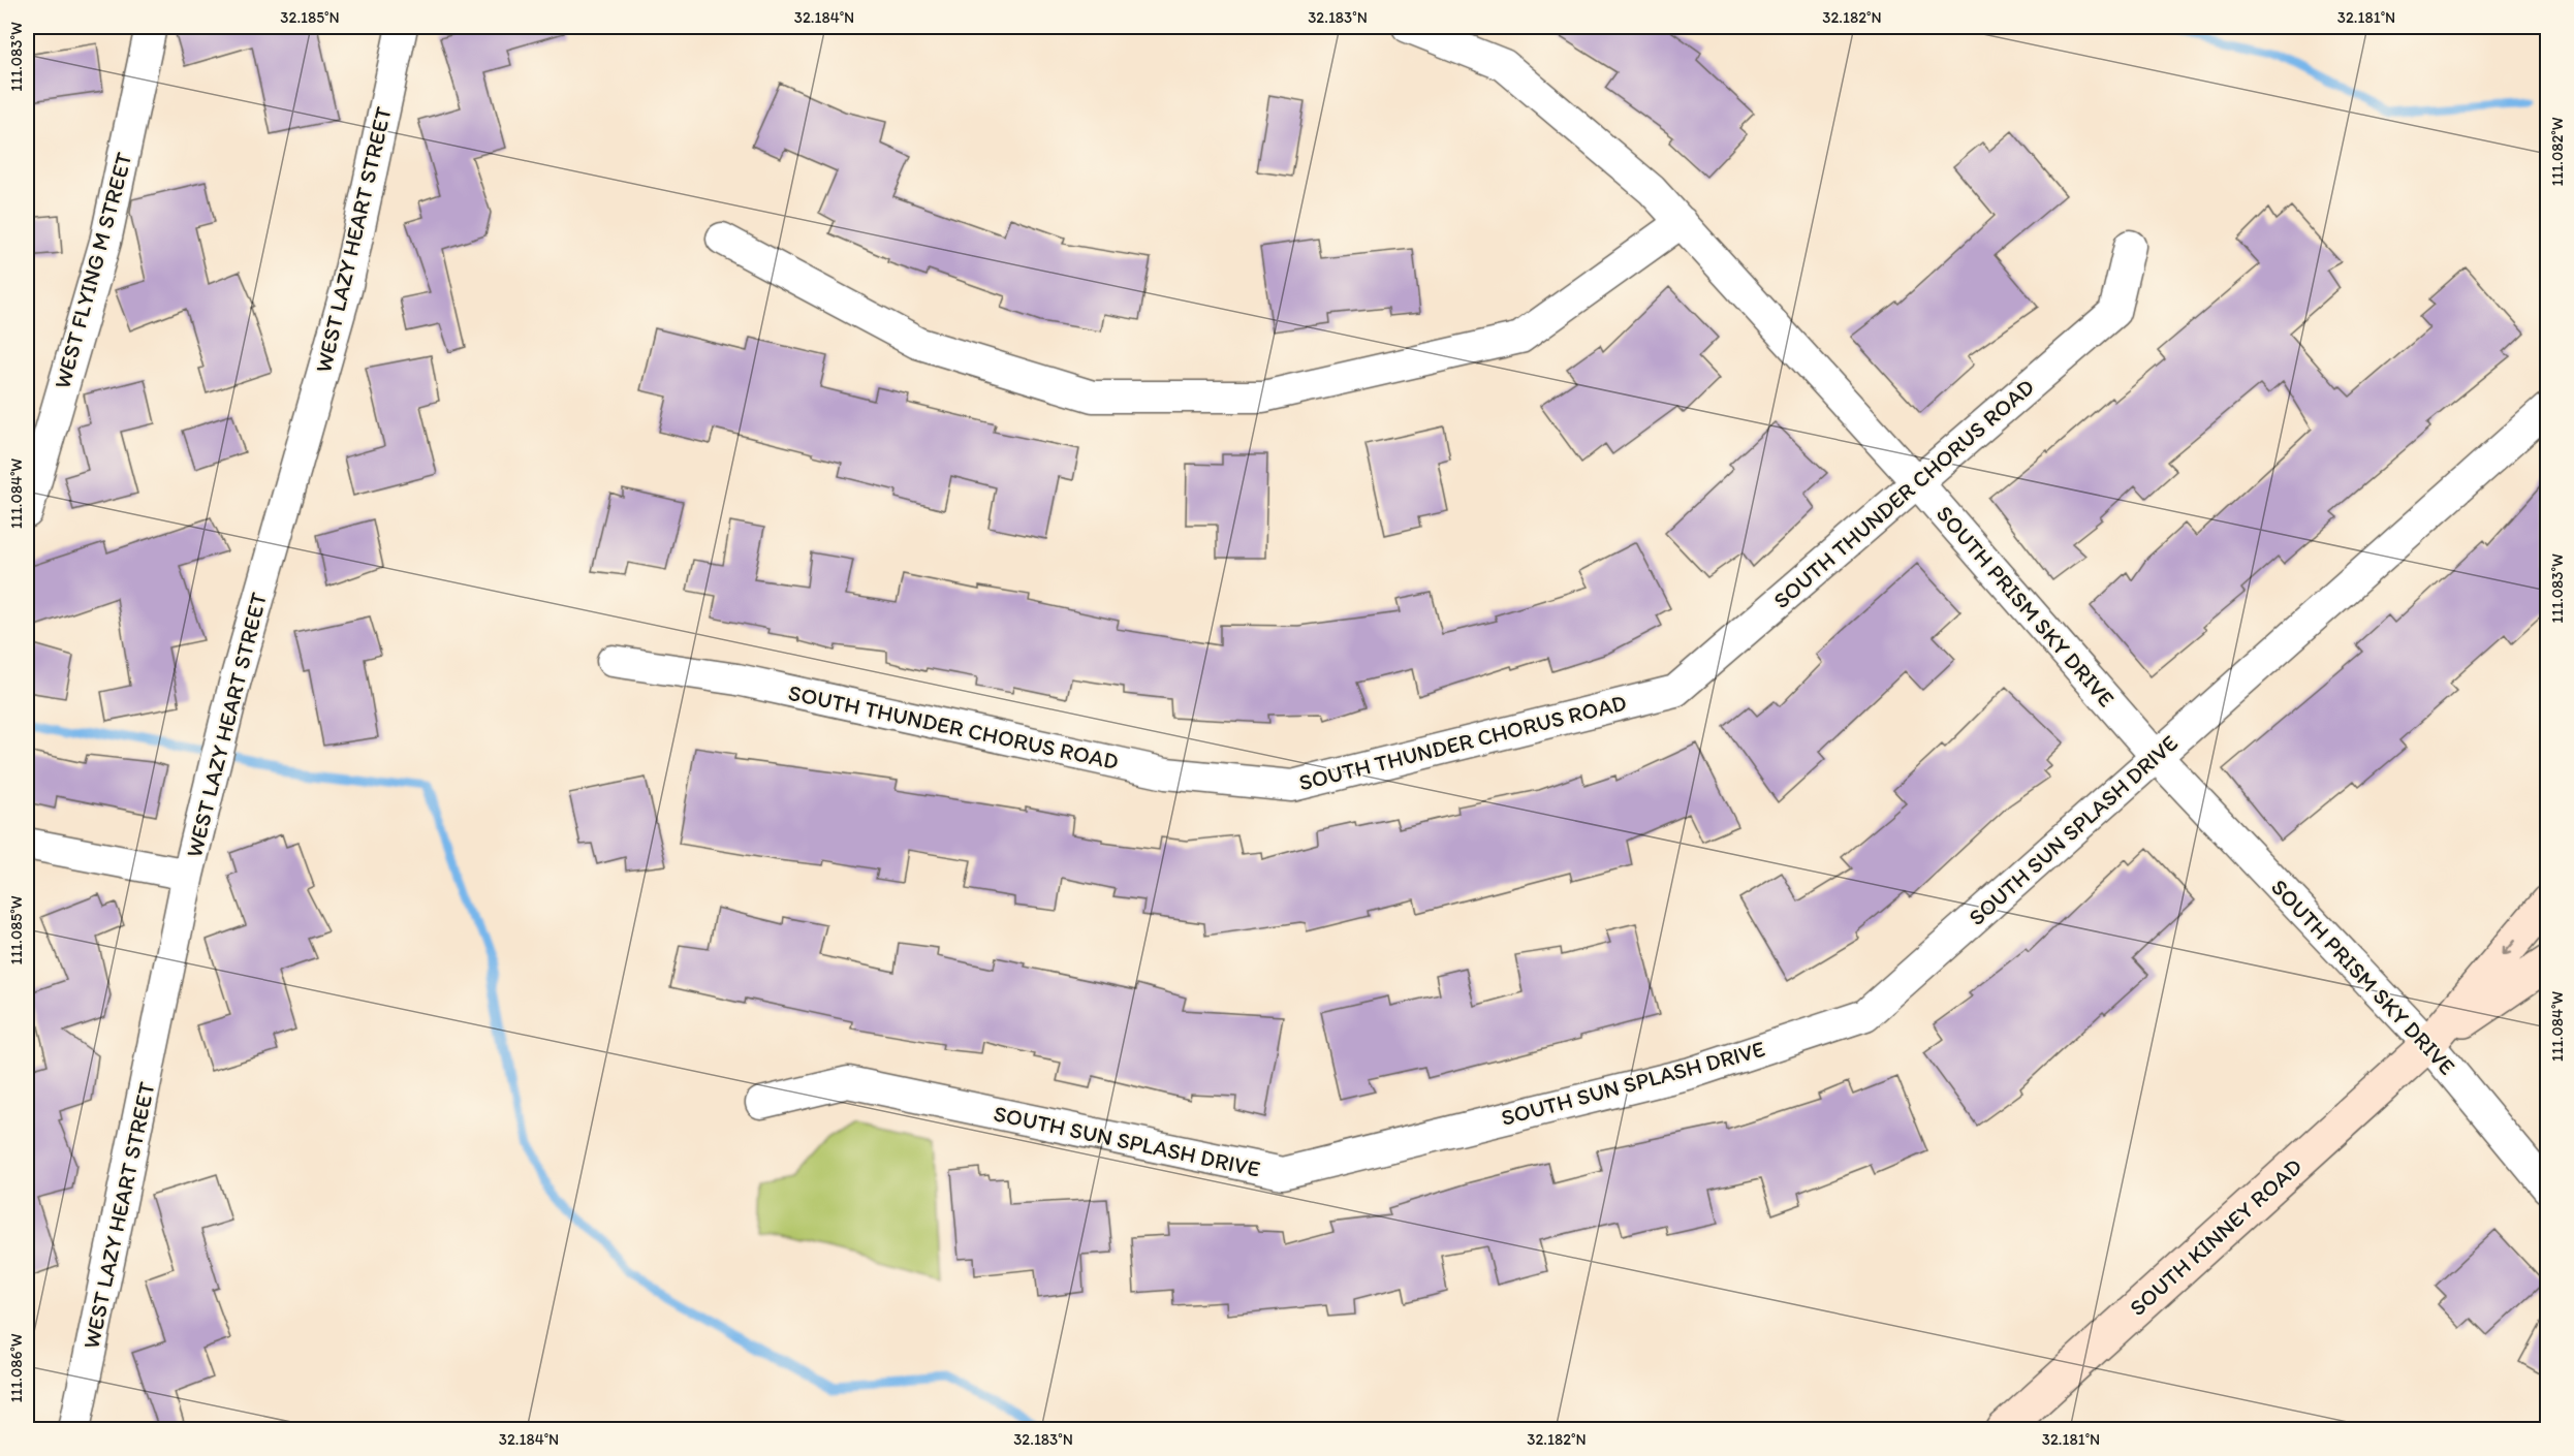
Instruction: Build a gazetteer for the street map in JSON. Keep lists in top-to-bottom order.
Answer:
{
  "streets": {
    "main road": ["SOUTH KINNEY ROAD"],
    "street": [
      "WEST LAZY HEART STREET",
      "WEST FLYING M STREET",
      "SOUTH THUNDER CHORUS ROAD",
      "SOUTH PRISM SKY DRIVE",
      "SOUTH SUN SPLASH DRIVE"
    ]
  },
  "crossings": [
    ["SOUTH THUNDER CHORUS ROAD", "SOUTH PRISM SKY DRIVE"],
    ["SOUTH PRISM SKY DRIVE", "SOUTH SUN SPLASH DRIVE"],
    ["SOUTH PRISM SKY DRIVE", "SOUTH KINNEY ROAD"]
  ],
  "coordinates": [
    "32.185°N",
    "32.184°N",
    "32.183°N",
    "32.182°N",
    "32.181°N",
    "111.083°W",
    "111.082°W",
    "111.084°W",
    "111.085°W",
    "111.086°W"
  ]
}
